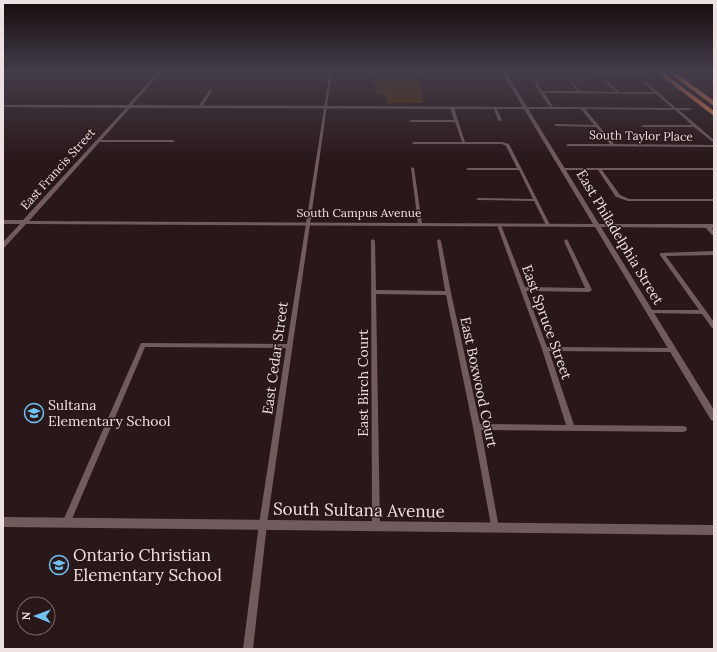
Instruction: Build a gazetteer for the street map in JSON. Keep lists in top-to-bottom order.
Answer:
{
  "streets": {
    "street": [
      "South Taylor Place",
      "East Francis Street",
      "South Campus Avenue",
      "East Philadelphia Street",
      "East Spruce Street",
      "East Cedar Street",
      "East Boxwood Court",
      "East Birch Court",
      "South Sultana Avenue"
    ]
  },
  "crossings": [
    ["East Francis Street", "South Campus Avenue"],
    ["South Campus Avenue", "East Philadelphia Street"],
    ["South Campus Avenue", "East Spruce Street"],
    ["South Campus Avenue", "East Cedar Street"],
    ["East Cedar Street", "South Sultana Avenue"],
    ["East Boxwood Court", "South Sultana Avenue"],
    ["East Birch Court", "South Sultana Avenue"]
  ],
  "places": {
    "school or university": ["Sultana Elementary School", "Ontario Christian Elementary School"]
  },
  "north": "left"
}
